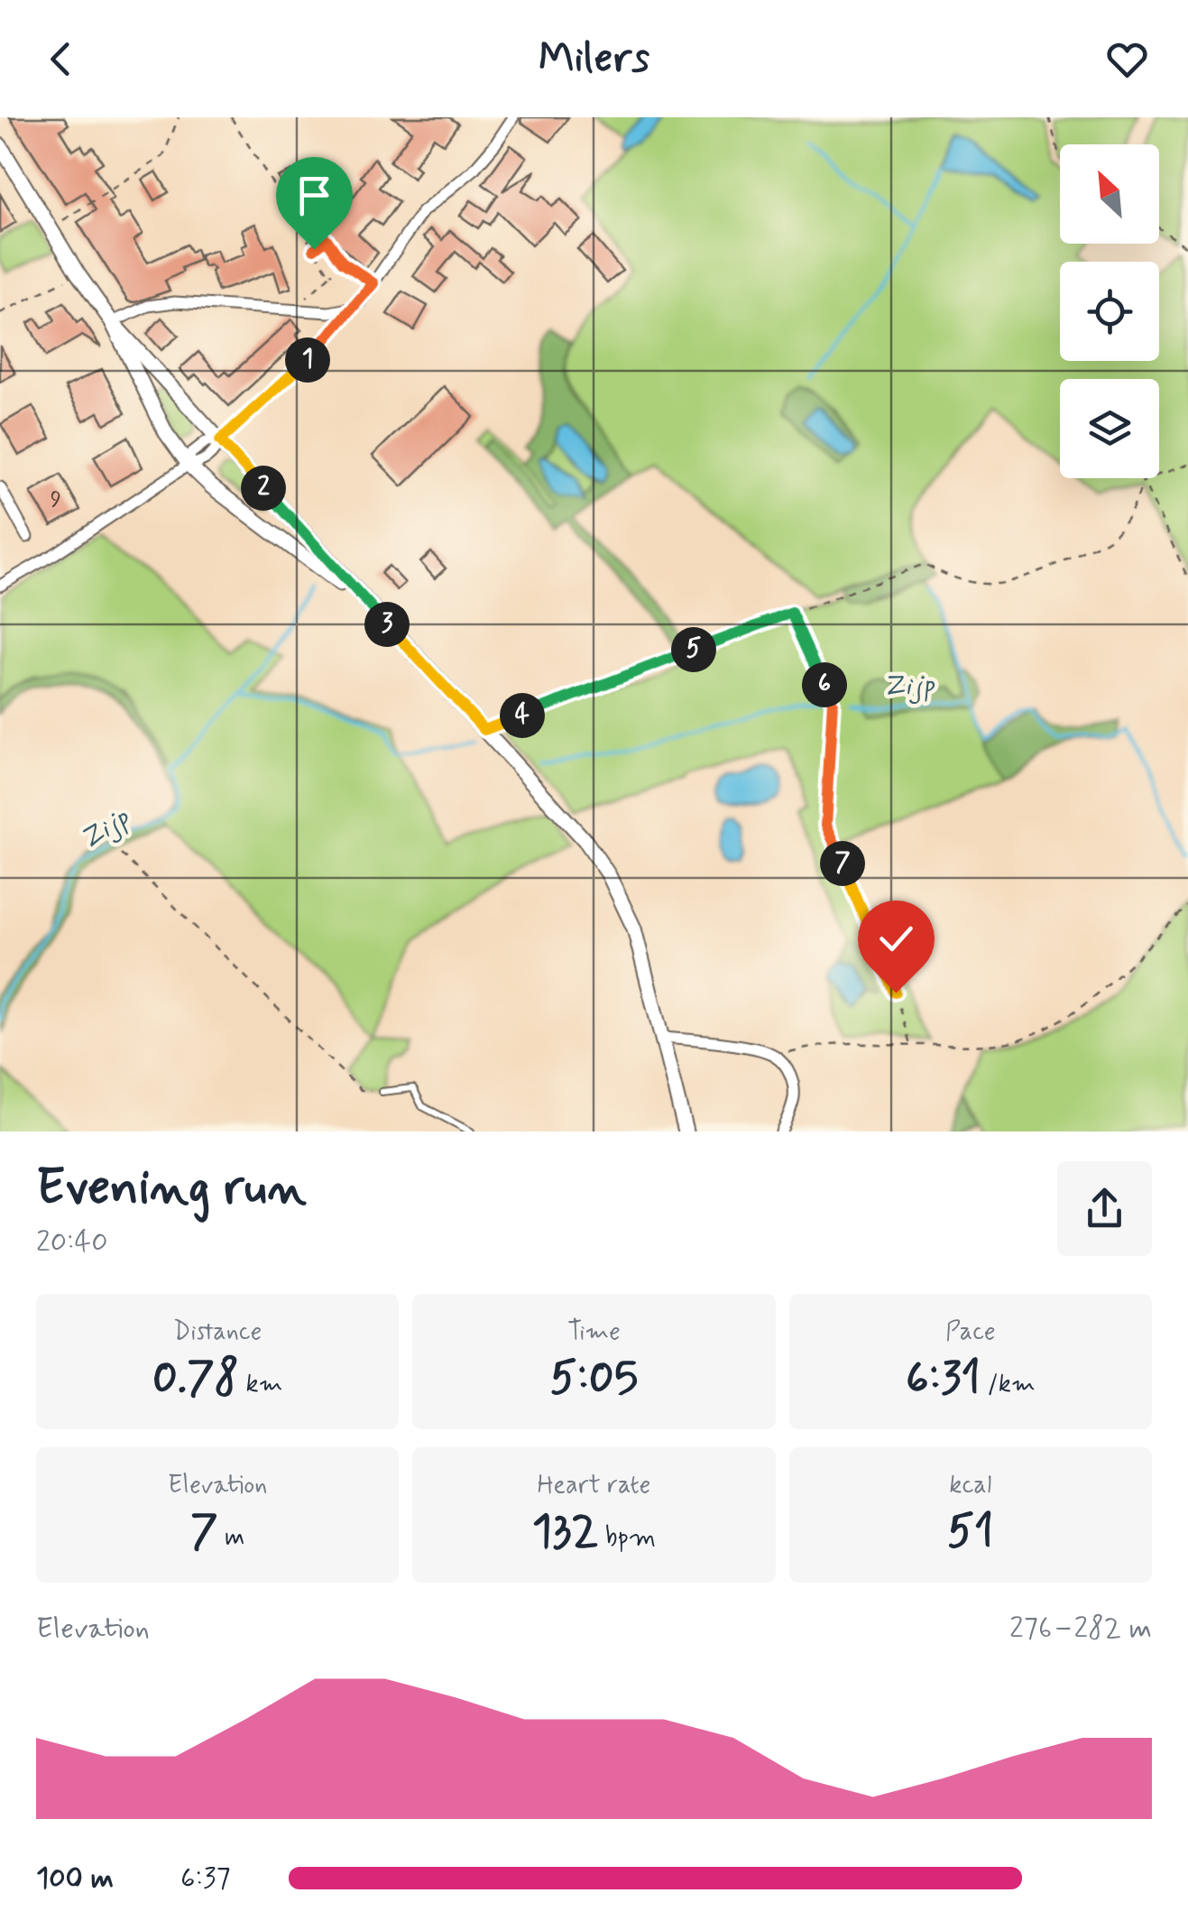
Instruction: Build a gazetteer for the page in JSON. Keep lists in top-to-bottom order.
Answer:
{
  "water": ["Zijp"],
  "house_numbers": ["9"],
  "north": "top left",
  "page": {
    "header": "Milers",
    "pins": [
      "1",
      "2",
      "3",
      "5",
      "6",
      "4",
      "7"
    ],
    "heading": ["Evening run", "20:40"],
    "stats": [
      ["Distance", "0.78 km"],
      ["Time", "5:05"],
      ["Pace", "6:31 /km"],
      ["Elevation", "7 m"],
      ["Heart rate", "132 bpm"],
      ["kcal", "51"]
    ],
    "chart": ["Elevation", "276–282 m"],
    "list": [
      {
        "name": "100 m",
        "note": "6:37"
      }
    ]
  }
}
